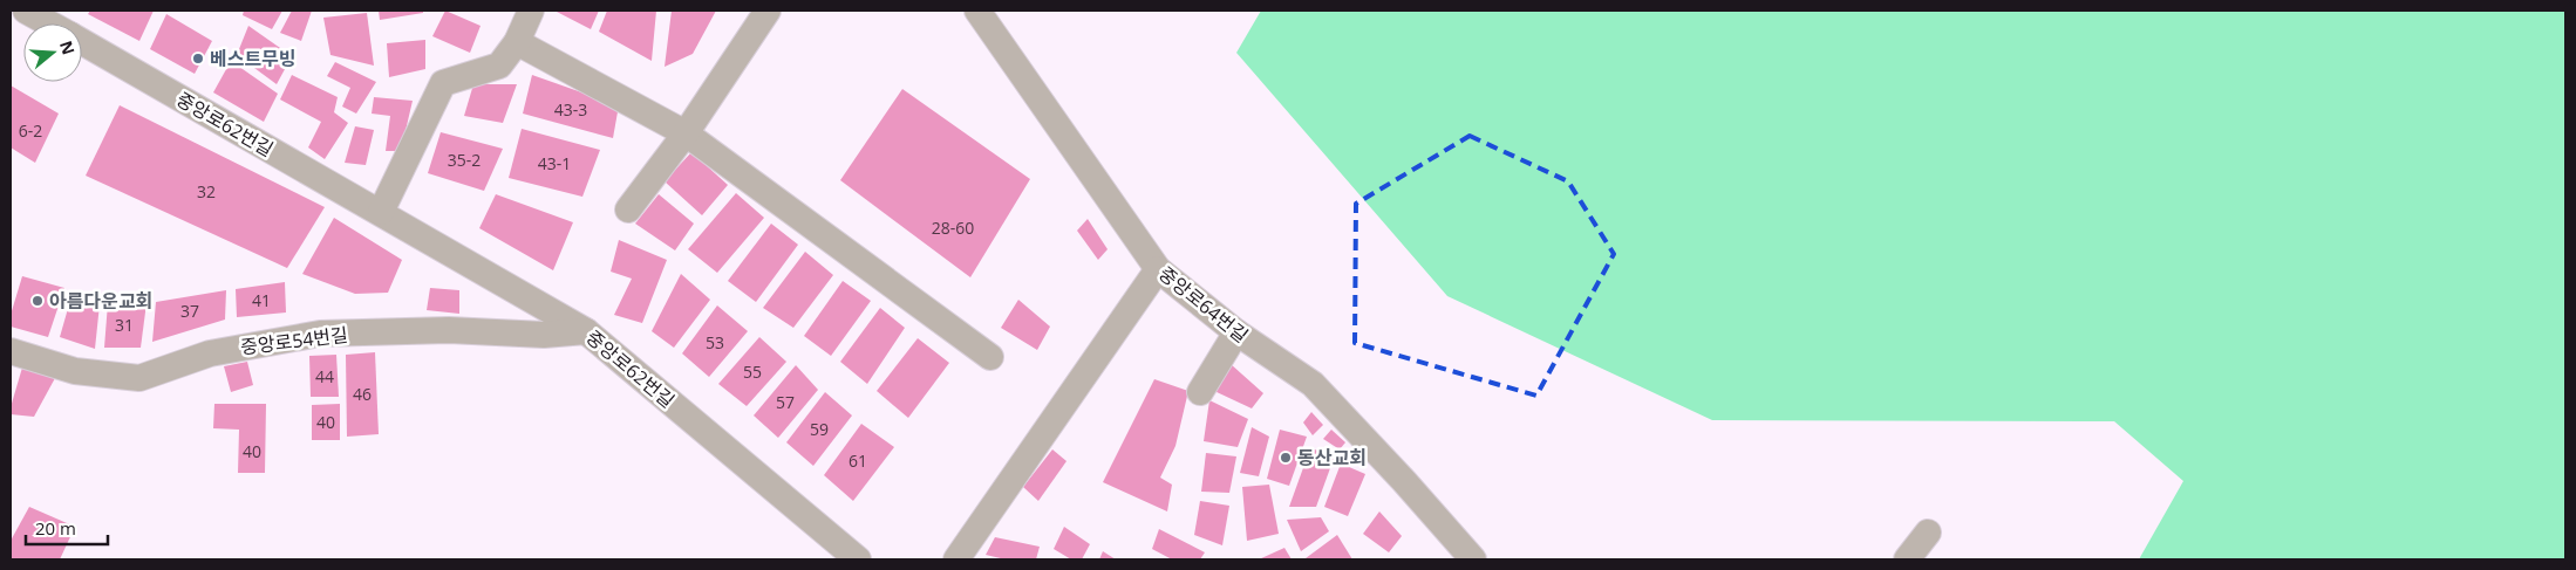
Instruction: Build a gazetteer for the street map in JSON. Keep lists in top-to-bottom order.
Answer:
{
  "streets": {
    "street": ["중앙로62번길", "중앙로64번길", "중앙로54번길"]
  },
  "crossings": [
    ["중앙로62번길", "중앙로54번길"]
  ],
  "places": ["베스트무빙", "아름다운교회", "동산교회"],
  "house_numbers": [
    "43-3",
    "6-2",
    "35-2",
    "43-1",
    "32",
    "28-60",
    "41",
    "37",
    "31",
    "53",
    "55",
    "44",
    "46",
    "57",
    "40",
    "59",
    "40",
    "61"
  ],
  "scale_bar": "20 m",
  "north": "right"
}
